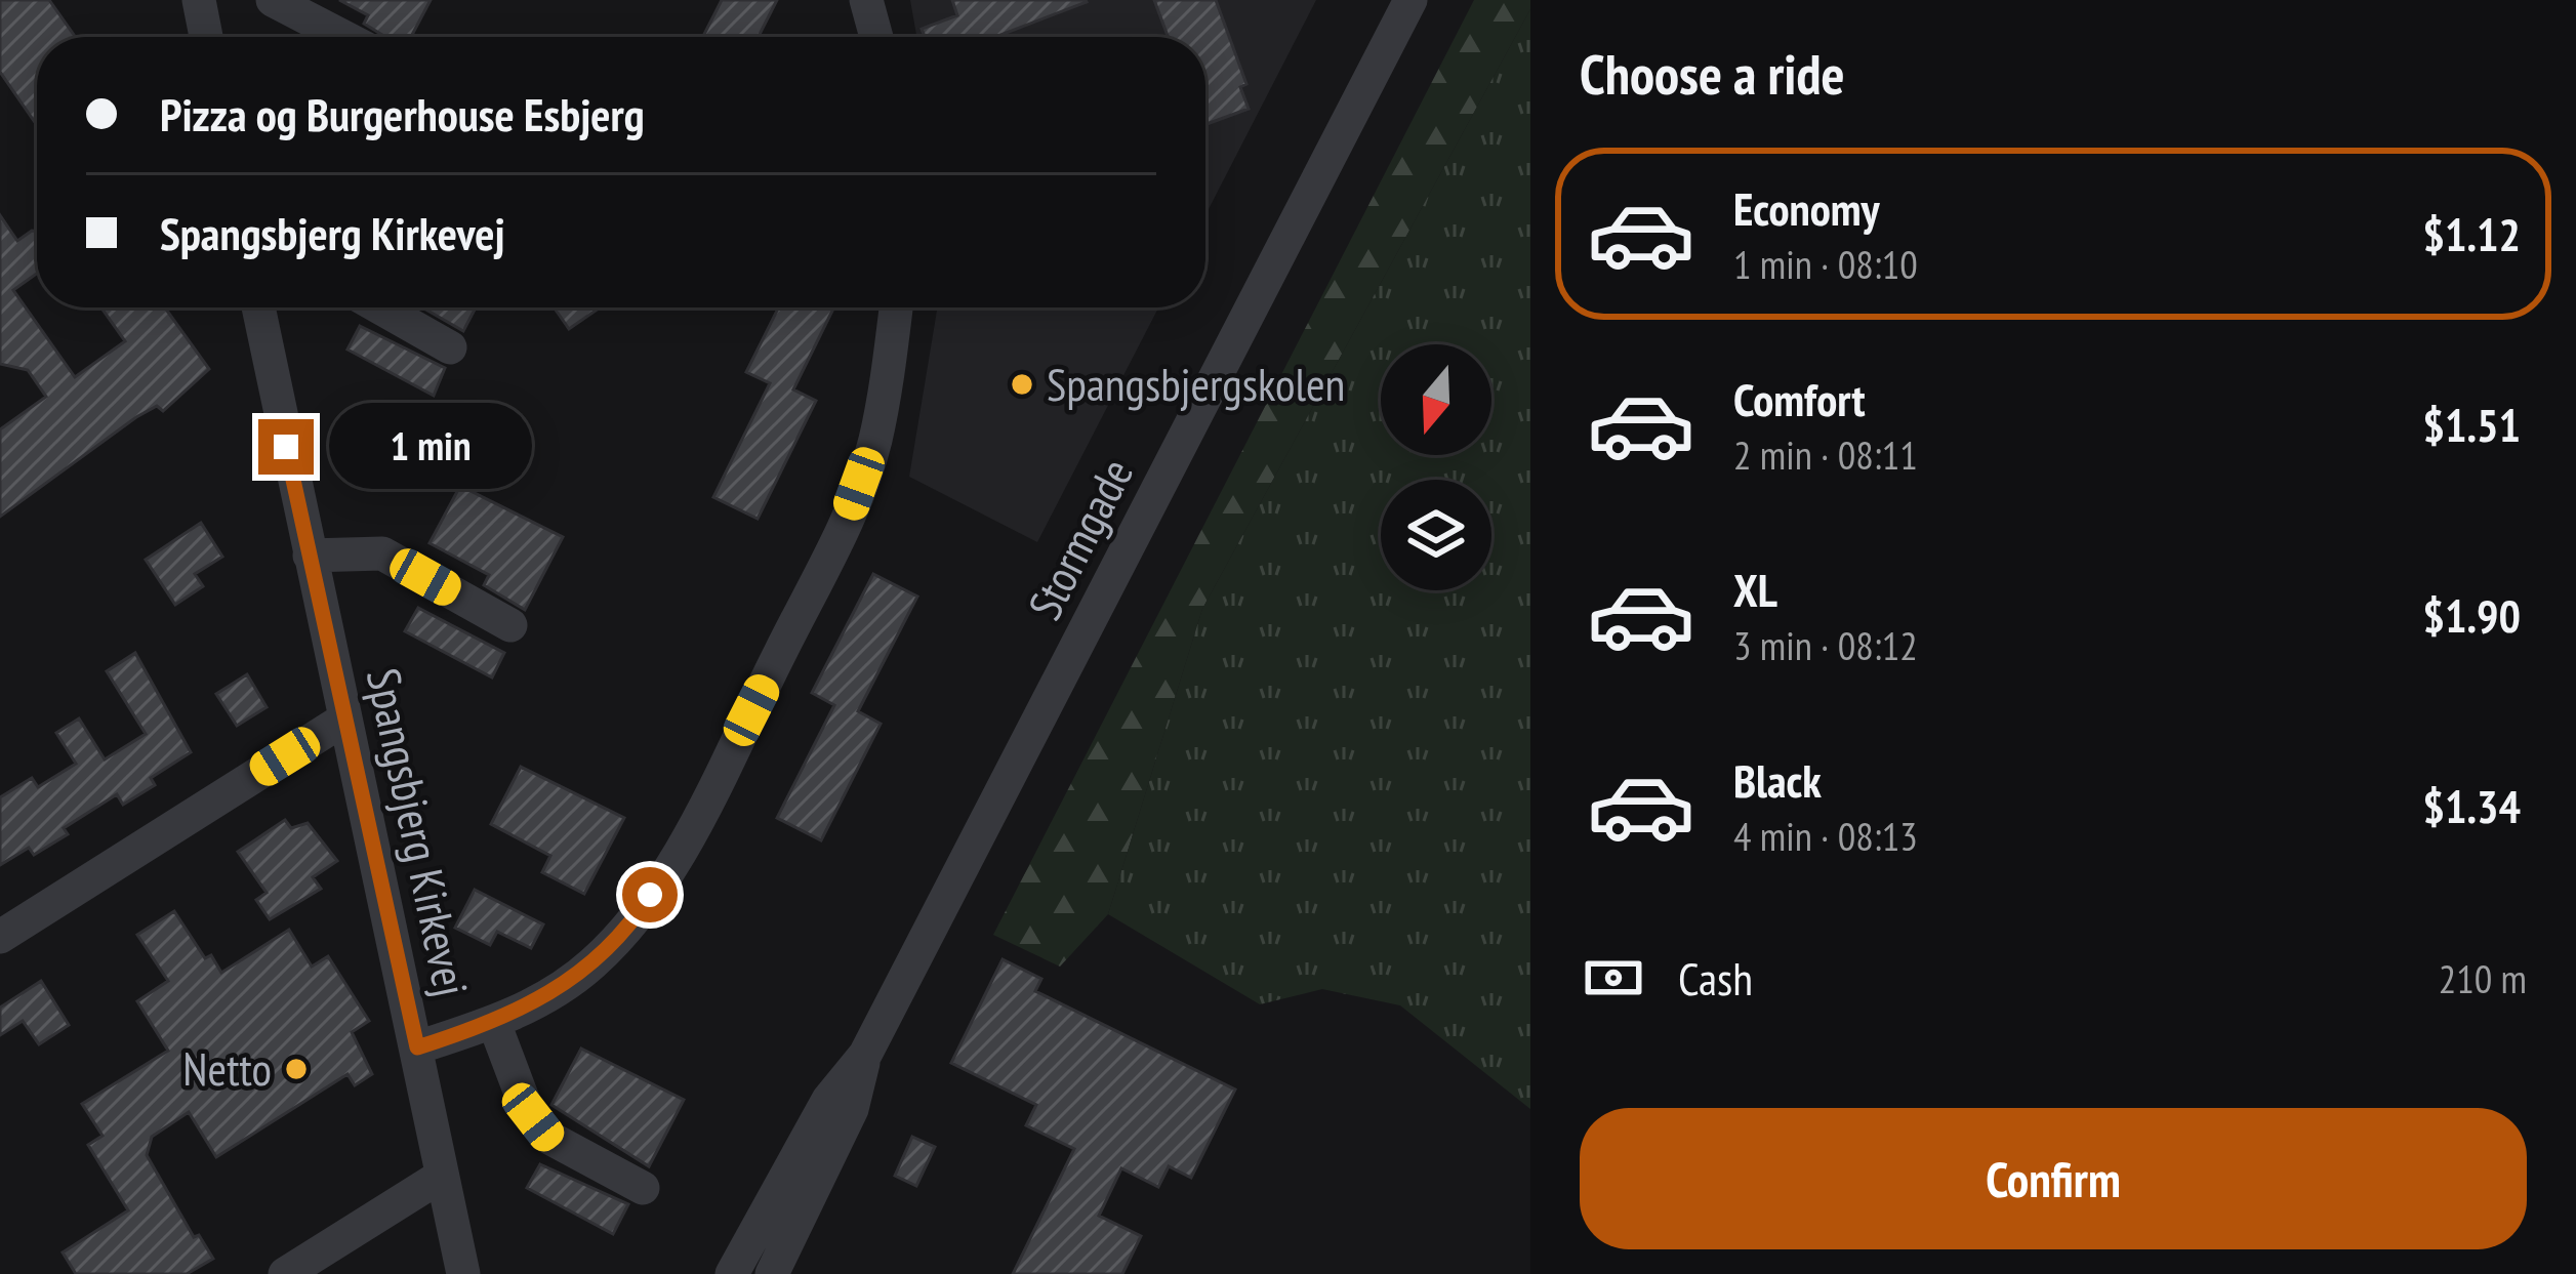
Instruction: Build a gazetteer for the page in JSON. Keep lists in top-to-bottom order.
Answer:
{
  "streets": {
    "street": ["Stormgade", "Spangsbjerg Kirkevej"]
  },
  "places": ["Spangsbjergskolen", "Netto"],
  "north": "bottom",
  "page": {
    "heading": "Choose a ride",
    "banner": ["Pizza og Burgerhouse Esbjerg", "Spangsbjerg Kirkevej"],
    "list": [
      {
        "name": "Economy",
        "note": "1 min · 08:10",
        "value": "$1.12"
      },
      {
        "name": "Comfort",
        "note": "2 min · 08:11",
        "value": "$1.51"
      },
      {
        "name": "XL",
        "note": "3 min · 08:12",
        "value": "$1.90"
      },
      {
        "name": "Black",
        "note": "4 min · 08:13",
        "value": "$1.34"
      }
    ],
    "bubble": "1 min",
    "pay": ["Cash", "210 m"],
    "buttons": "Confirm"
  }
}
